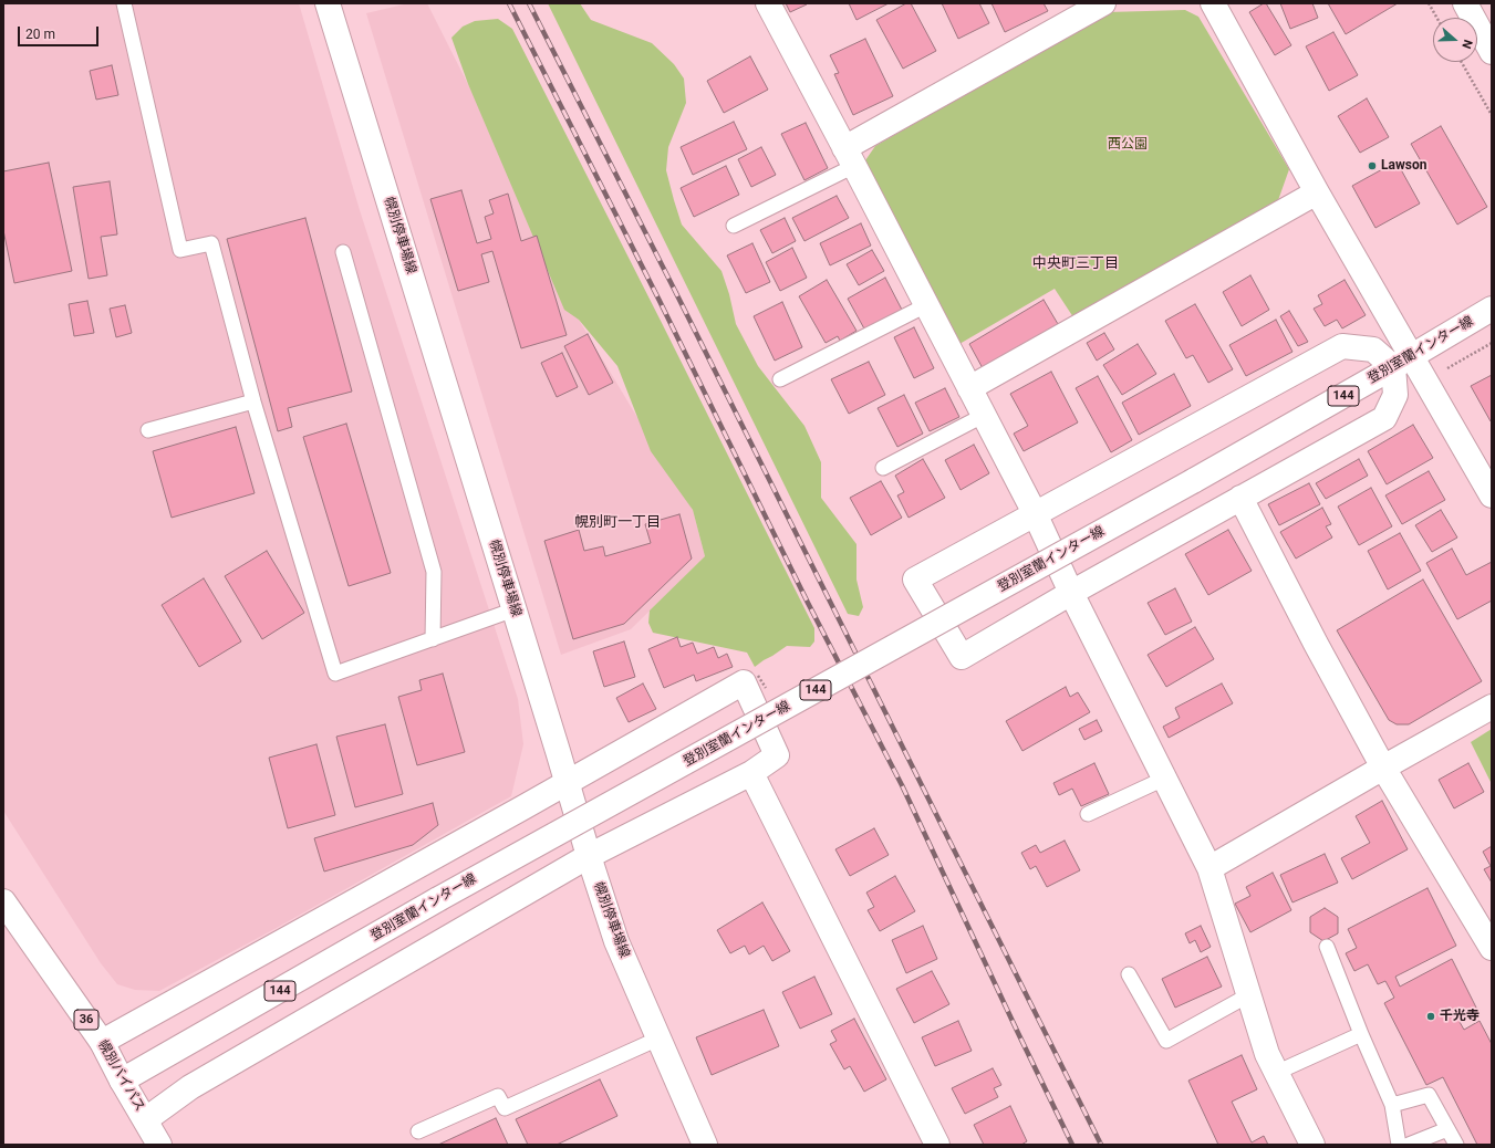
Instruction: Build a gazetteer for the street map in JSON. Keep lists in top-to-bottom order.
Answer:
{
  "streets": {
    "main road": [
      "幌別停車場線",
      "登別室蘭インター線",
      "144",
      "36",
      "幌別バイパス"
    ]
  },
  "crossings": [
    ["登別室蘭インター線", "幌別バイパス"]
  ],
  "districts": ["中央町三丁目", "幌別町一丁目"],
  "parks": ["西公園"],
  "places": ["Lawson", "千光寺"],
  "scale_bar": "20 m",
  "north": "right"
}
